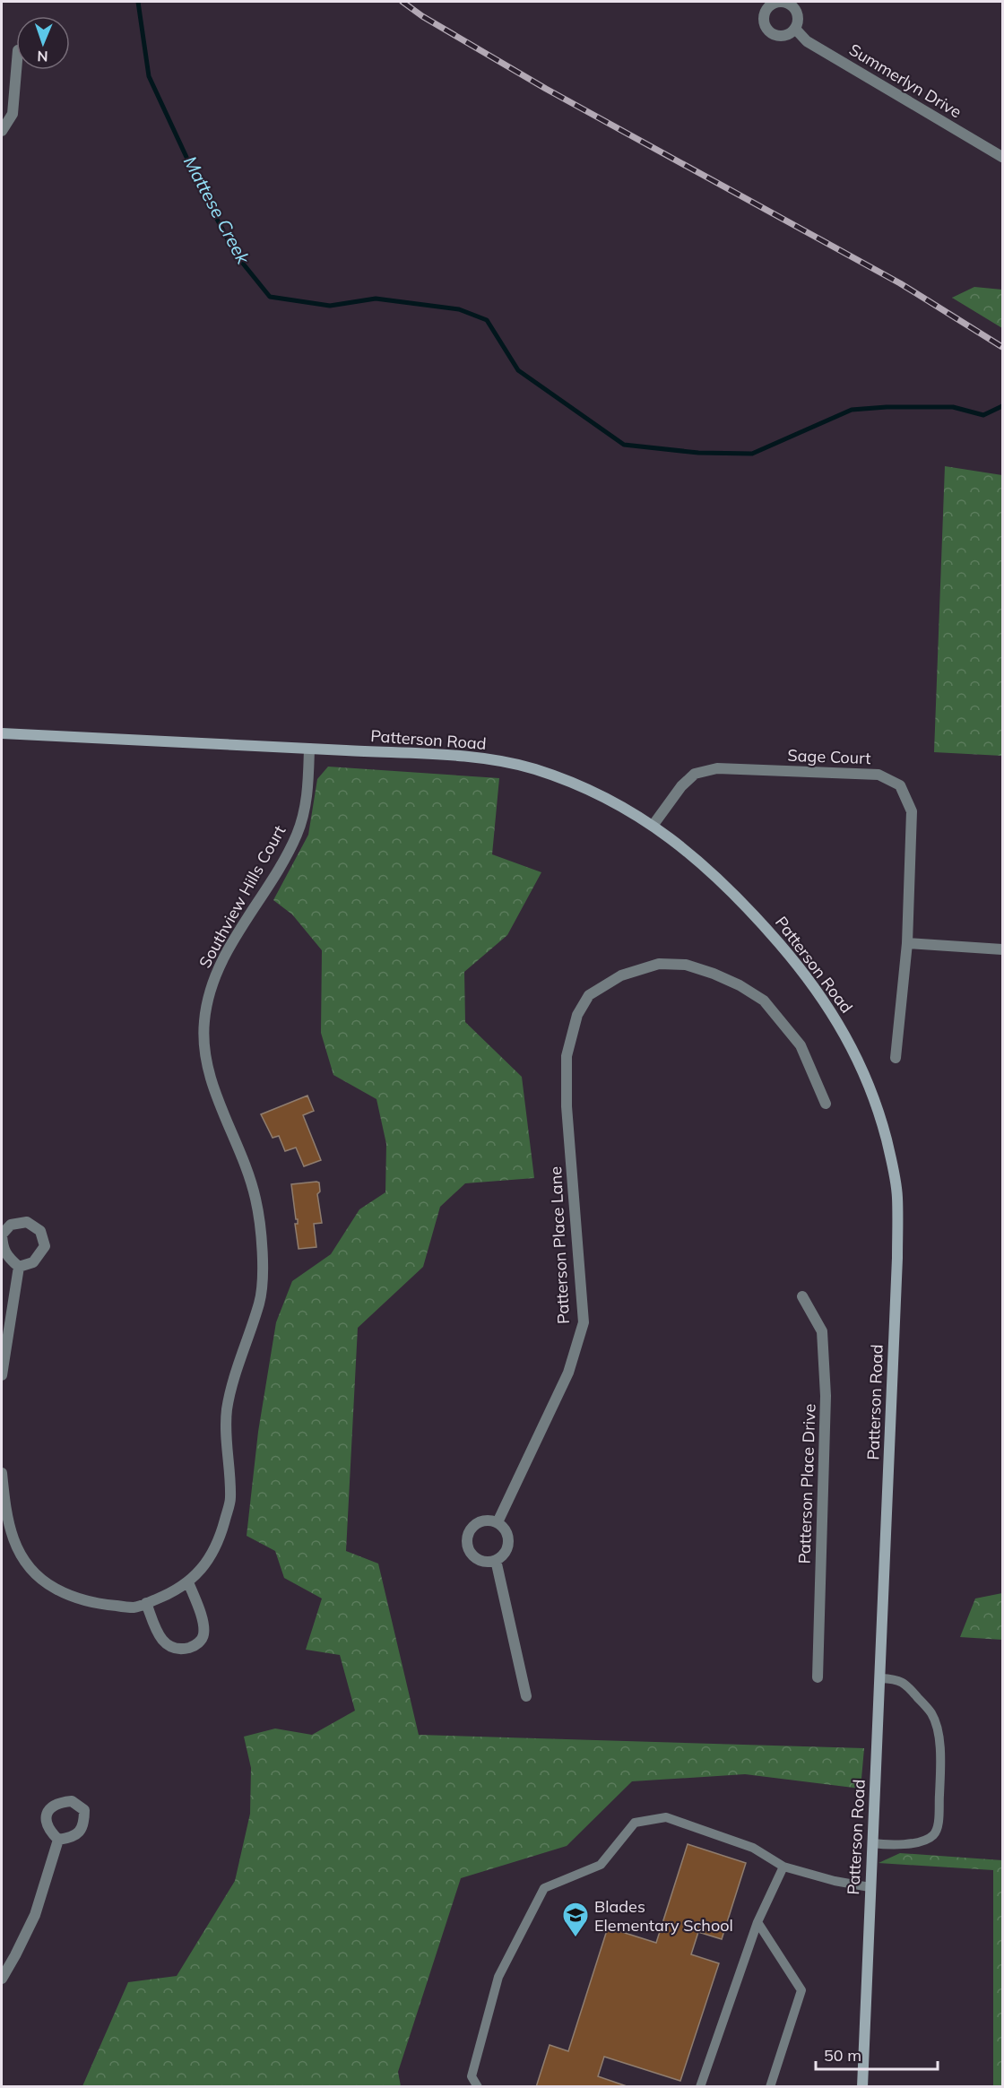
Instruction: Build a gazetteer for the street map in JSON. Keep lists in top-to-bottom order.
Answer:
{
  "streets": {
    "street": [
      "Summerlyn Drive",
      "Patterson Road",
      "Sage Court",
      "Southview Hills Court",
      "Patterson Place Lane",
      "Patterson Place Drive"
    ]
  },
  "crossings": [
    ["Patterson Road", "Sage Court"],
    ["Patterson Road", "Southview Hills Court"]
  ],
  "water": ["Mattese Creek"],
  "places": {
    "school or university": ["Blades Elementary School"]
  },
  "scale_bar": "50 m",
  "north": "bottom"
}
